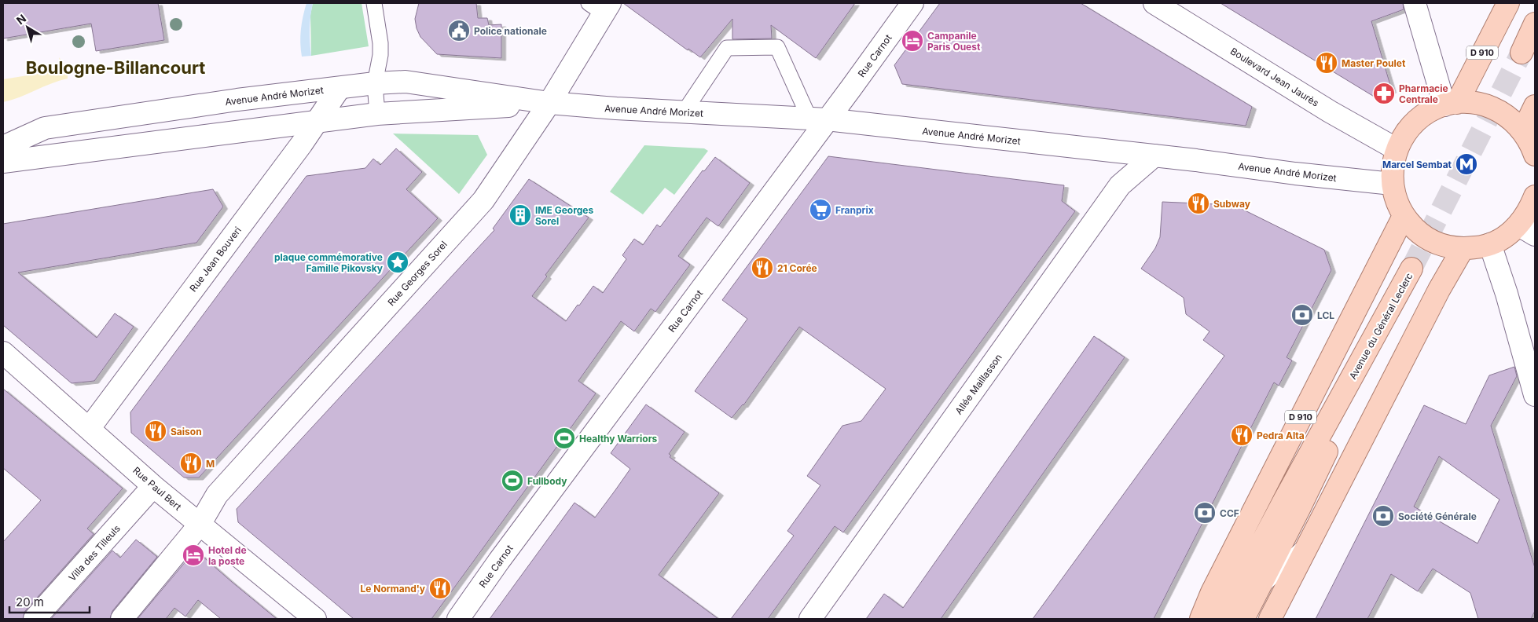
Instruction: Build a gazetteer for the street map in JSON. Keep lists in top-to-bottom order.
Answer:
{
  "streets": {
    "main road": ["D 910", "Avenue du Général Leclerc"],
    "street": [
      "Rue Carnot",
      "Boulevard Jean Jaurès",
      "Avenue André Morizet",
      "Rue Jean Bouveri",
      "Rue Georges Sorel",
      "Allée Maillasson",
      "Rue Paul Bert",
      "Villa des Tilleuls"
    ]
  },
  "crossings": [
    ["Rue Carnot", "Avenue André Morizet"],
    ["Avenue André Morizet", "Rue Jean Bouveri"],
    ["Avenue André Morizet", "Rue Georges Sorel"],
    ["Avenue André Morizet", "Allée Maillasson"],
    ["Rue Jean Bouveri", "Rue Paul Bert"],
    ["Rue Georges Sorel", "Rue Paul Bert"],
    ["Rue Paul Bert", "Villa des Tilleuls"]
  ],
  "districts": ["Boulogne-Billancourt"],
  "places": {
    "public building": ["Police nationale"],
    "hotel": ["Campanile Paris Ouest", "Hotel de la poste"],
    "restaurant": [
      "Master Poulet",
      "Subway",
      "21 Corée",
      "Saison",
      "Pedra Alta",
      "M",
      "Le Normand'y"
    ],
    "pharmacy": ["Pharmacie Centrale"],
    "metro station": ["Marcel Sembat"],
    "supermarket": ["Franprix"],
    "building": ["IME Georges Sorel"],
    "place": ["plaque commémorative Famille Pikovsky"],
    "bank": ["LCL", "CCF", "Société Générale"],
    "sports": ["Healthy Warriors", "Fullbody"]
  },
  "scale_bar": "20 m",
  "north": "top left"
}
